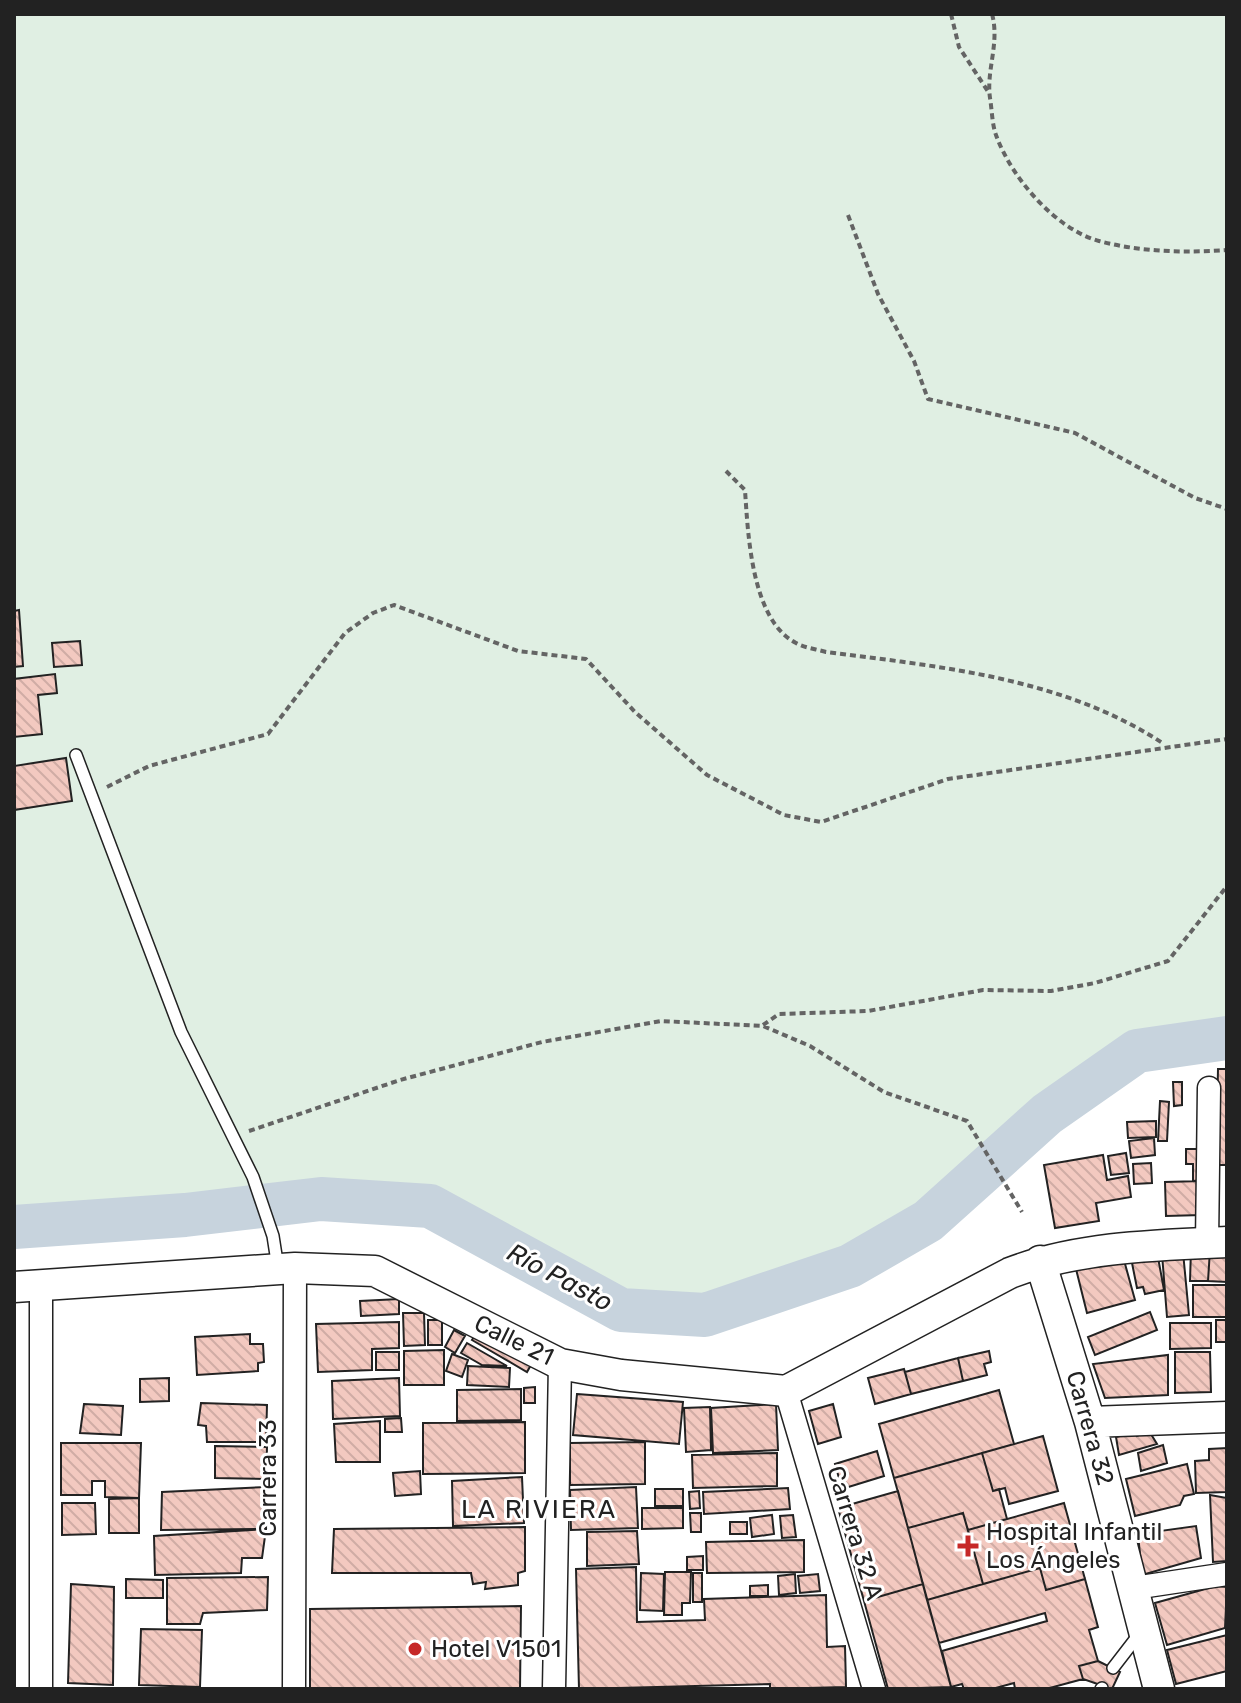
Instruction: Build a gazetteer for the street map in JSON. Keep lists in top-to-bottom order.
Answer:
{
  "streets": {
    "street": [
      "Calle 21",
      "Carrera 32",
      "Carrera 33",
      "Carrera 32 A"
    ]
  },
  "crossings": [
    ["Calle 21", "Carrera 33"],
    ["Calle 21", "Carrera 32 A"]
  ],
  "districts": ["LA RIVIERA"],
  "water": ["Río Pasto"],
  "places": {
    "health": ["Hospital Infantil Los Ángeles"],
    "other": ["Hotel V1501"]
  }
}
